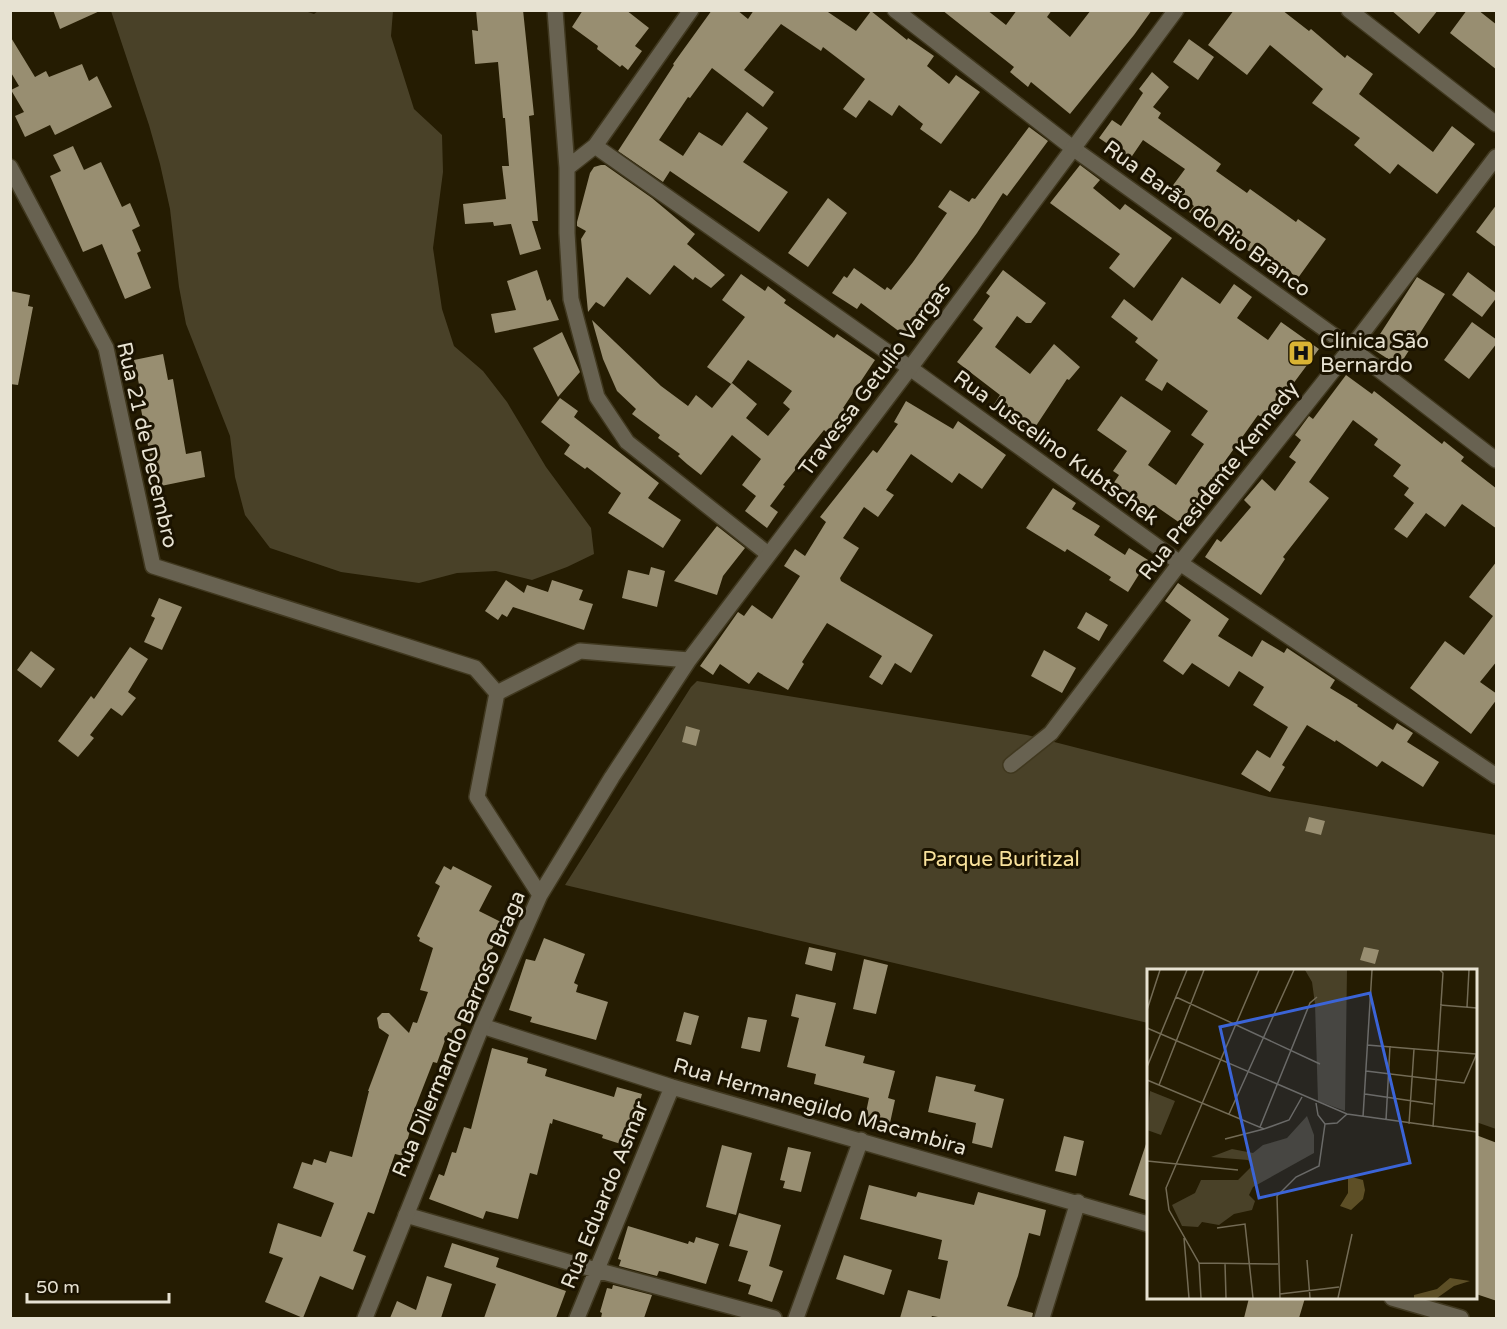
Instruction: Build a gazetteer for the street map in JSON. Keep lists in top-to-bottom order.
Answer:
{
  "streets": {
    "street": [
      "Rua Barão do Rio Branco",
      "Travessa Getulio Vargas",
      "Rua 21 de Decembro",
      "Rua Juscelino Kubtschek",
      "Rua Presidente Kennedy",
      "Rua Dilermando Barroso Braga",
      "Rua Hermanegildo Macambira",
      "Rua Eduardo Asmar"
    ]
  },
  "crossings": [
    ["Rua Barão do Rio Branco", "Travessa Getulio Vargas"],
    ["Rua Barão do Rio Branco", "Rua Presidente Kennedy"],
    ["Travessa Getulio Vargas", "Rua Juscelino Kubtschek"],
    ["Travessa Getulio Vargas", "Rua Dilermando Barroso Braga"],
    ["Rua Juscelino Kubtschek", "Rua Presidente Kennedy"],
    ["Rua Dilermando Barroso Braga", "Rua Hermanegildo Macambira"],
    ["Rua Hermanegildo Macambira", "Rua Eduardo Asmar"]
  ],
  "parks": ["Parque Buritizal"],
  "places": {
    "hospital": ["Clínica São Bernardo"]
  },
  "scale_bar": "50 m"
}
